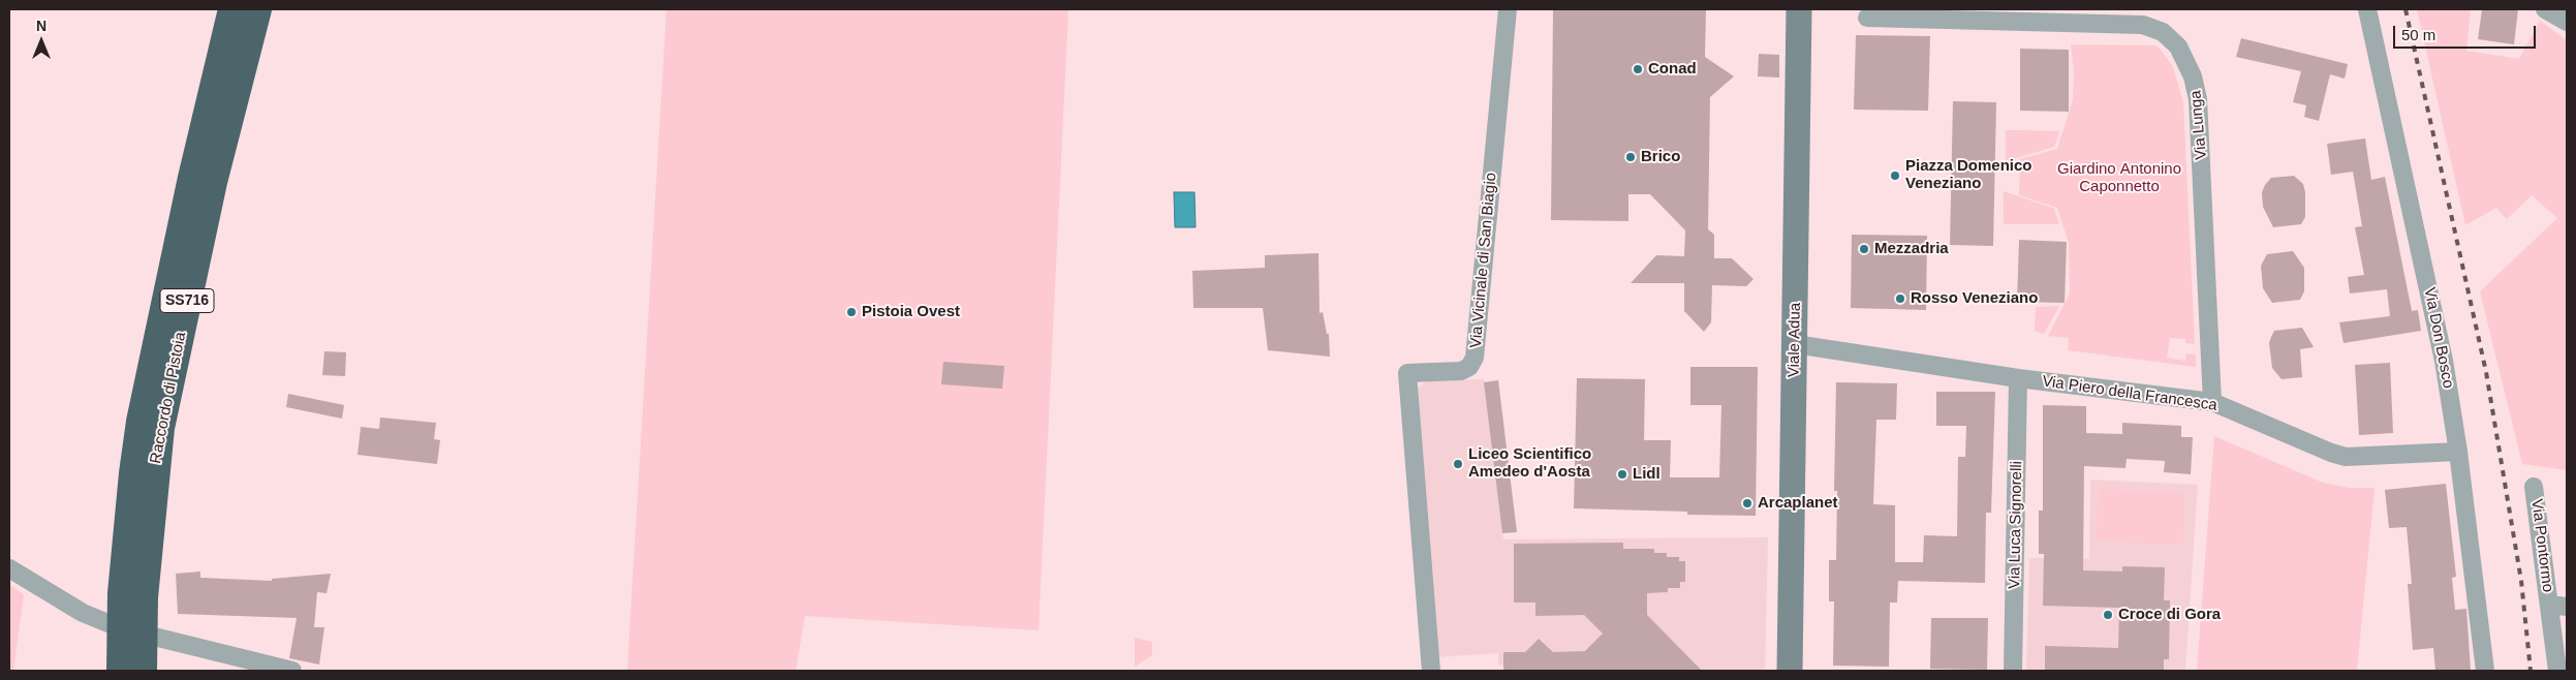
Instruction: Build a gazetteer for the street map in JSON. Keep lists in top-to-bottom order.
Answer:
{
  "streets": {
    "highway": ["SS716", "Raccordo di Pistoia"],
    "main road": ["Viale Adua"],
    "street": [
      "Via Lunga",
      "Via Vicinale di San Biagio",
      "Via Don Bosco",
      "Via Piero della Francesca",
      "Via Luca Signorelli",
      "Via Pontormo"
    ]
  },
  "crossings": [
    ["Via Lunga", "Via Piero della Francesca"],
    ["Via Don Bosco", "Via Piero della Francesca"],
    ["Viale Adua", "Via Piero della Francesca"],
    ["Via Piero della Francesca", "Via Luca Signorelli"]
  ],
  "parks": ["Giardino Antonino Caponnetto"],
  "places": [
    "Conad",
    "Brico",
    "Piazza Domenico Veneziano",
    "Mezzadria",
    "Rosso Veneziano",
    "Pistoia Ovest",
    "Liceo Scientifico Amedeo d'Aosta",
    "Lidl",
    "Arcaplanet",
    "Croce di Gora"
  ],
  "scale_bar": "50 m",
  "north": "top"
}
